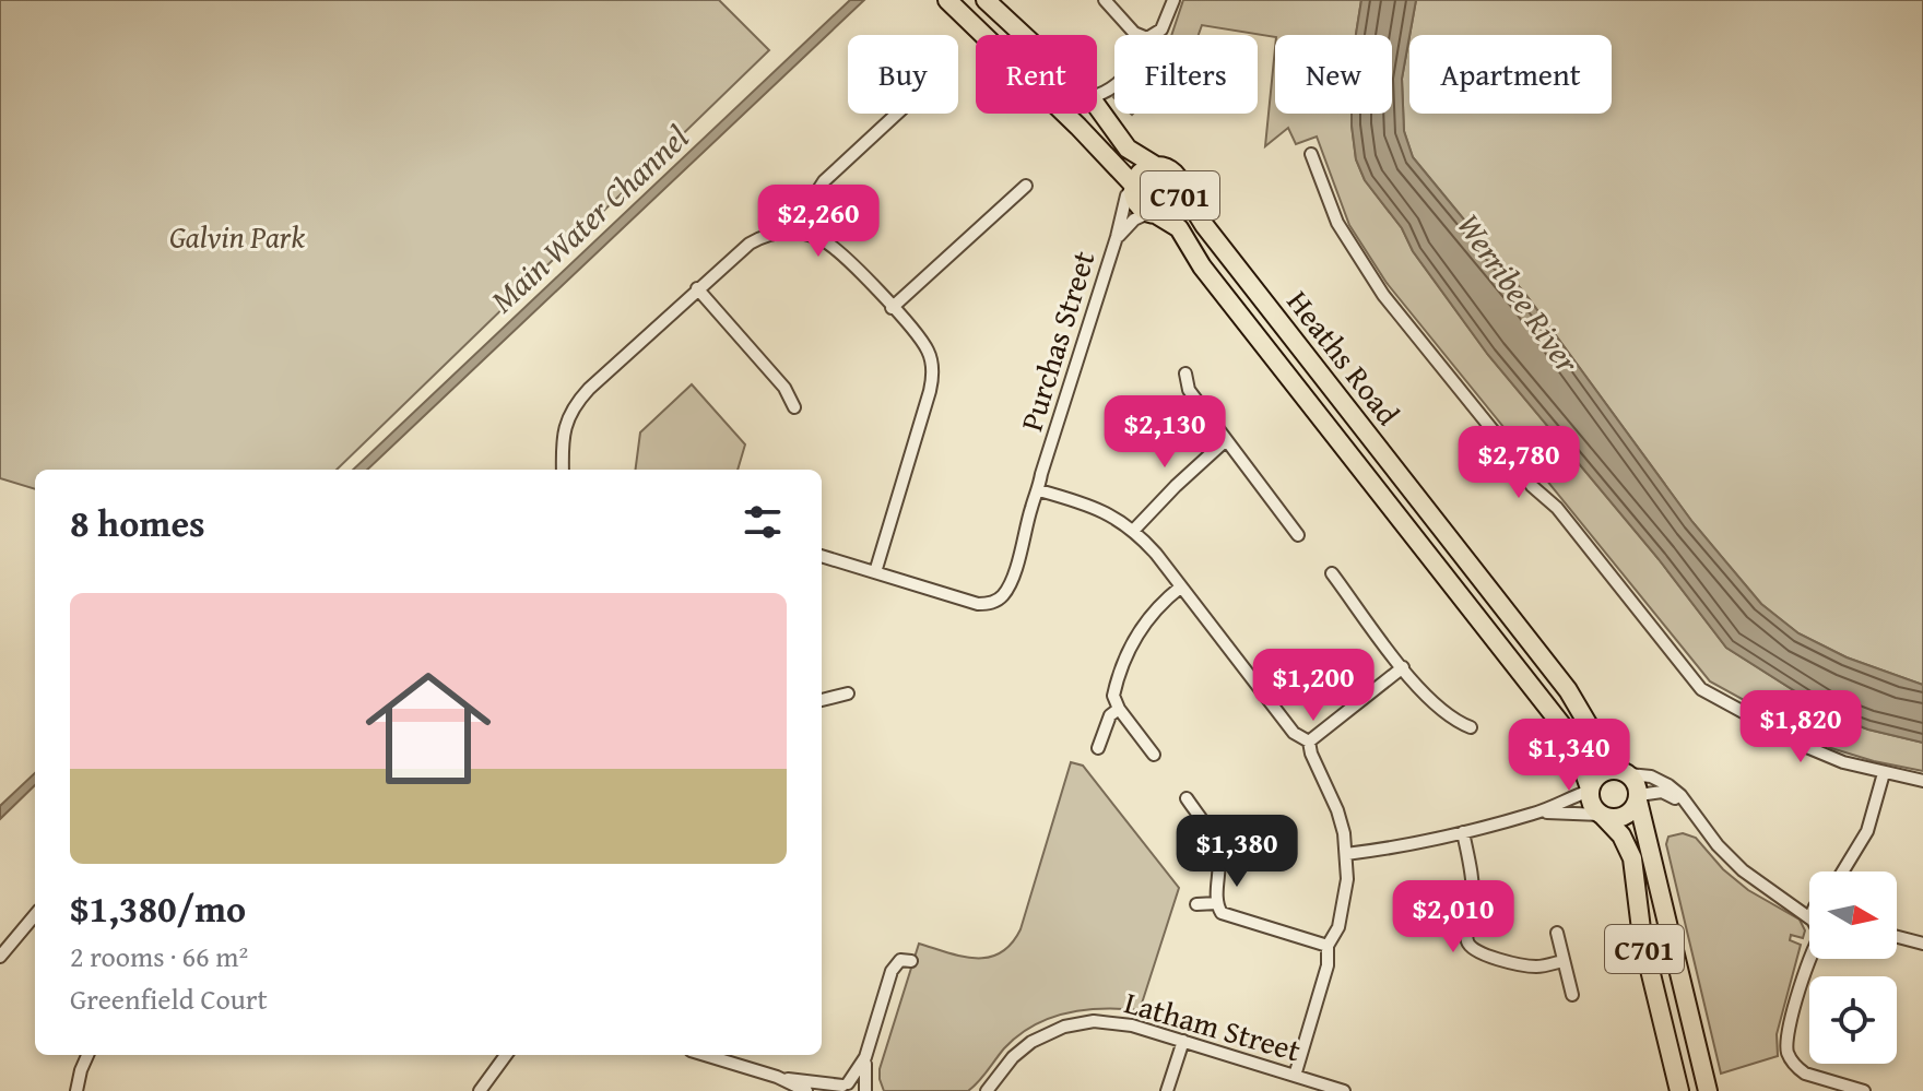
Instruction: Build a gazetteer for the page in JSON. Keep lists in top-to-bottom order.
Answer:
{
  "streets": {
    "main road": ["C701", "Heaths Road"],
    "street": ["Purchas Street", "Latham Street"]
  },
  "crossings": [
    ["C701", "Purchas Street"],
    ["C701", "Heaths Road"],
    ["Purchas Street", "Heaths Road"]
  ],
  "water": ["Main Water Channel", "Werribee River"],
  "parks": ["Galvin Park"],
  "north": "right",
  "page": {
    "chip": [
      "Buy",
      "Rent",
      "Filters",
      "New",
      "Apartment"
    ],
    "price": [
      "$2,260",
      "$2,130",
      "$2,780",
      "$1,200",
      "$1,820",
      "$1,340",
      "$1,380",
      "$2,010"
    ],
    "heading": "8 homes",
    "list": [
      {
        "name": "$1,380/mo",
        "note": "2 rooms · 66 m² · Greenfield Court"
      }
    ]
  }
}
